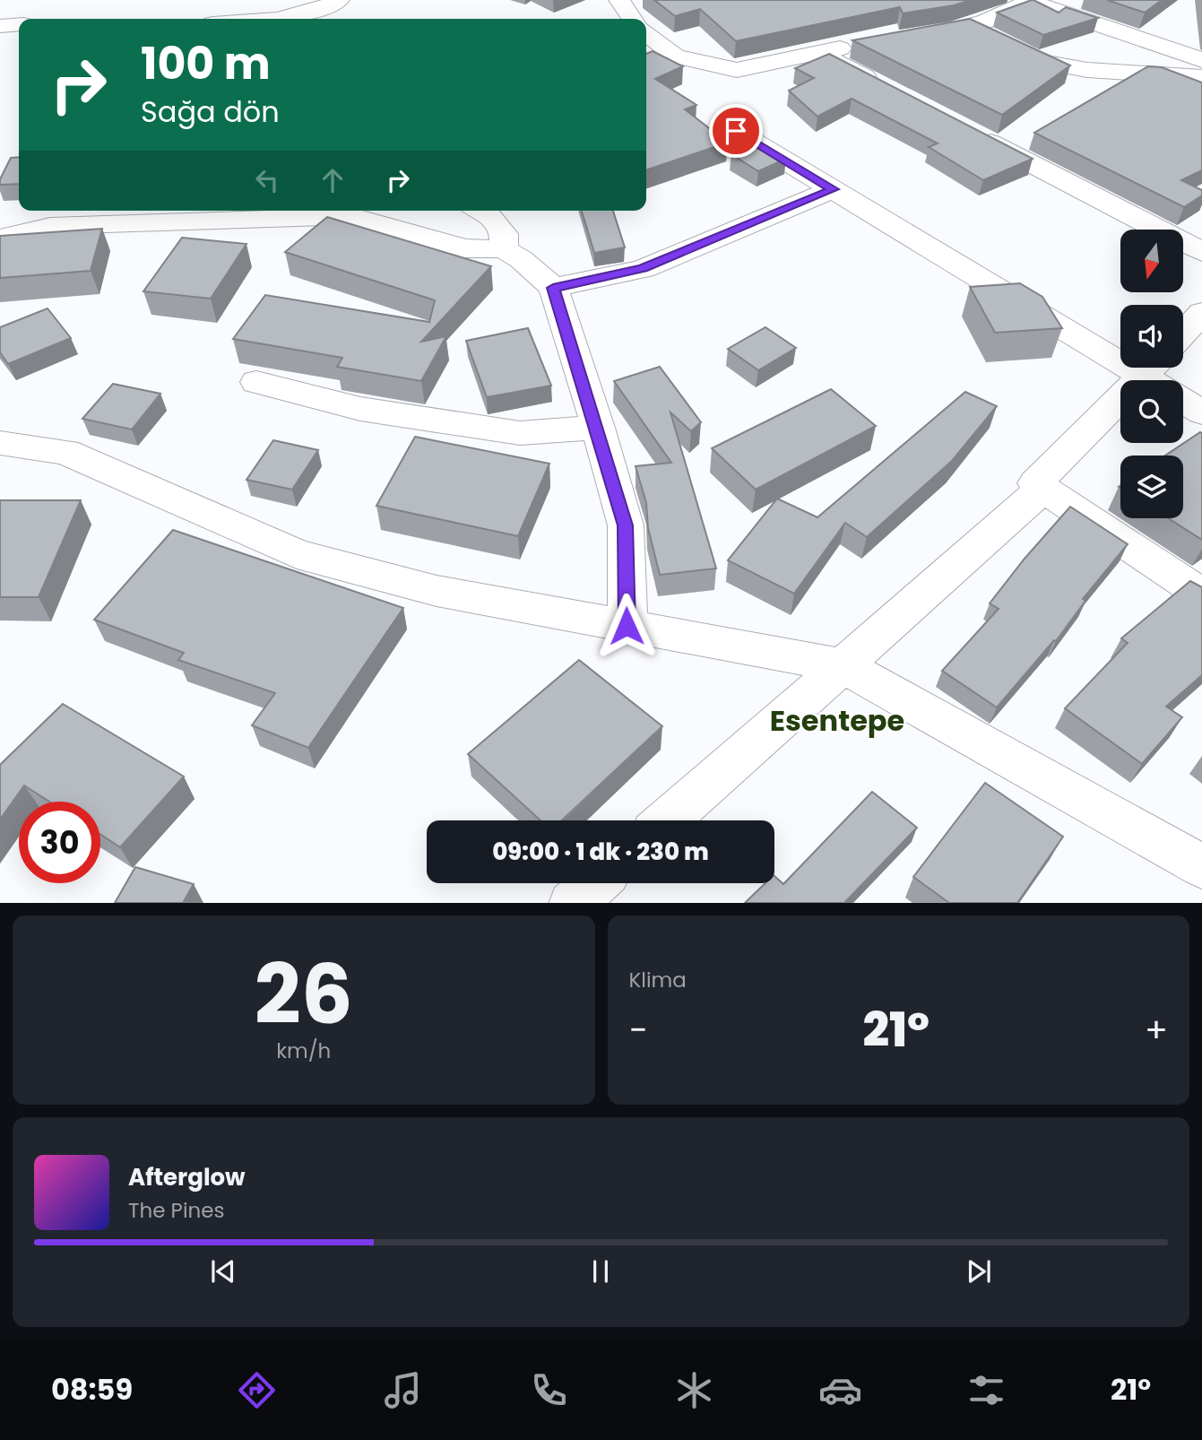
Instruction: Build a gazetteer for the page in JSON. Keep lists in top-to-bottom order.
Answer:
{
  "districts": ["Esentepe"],
  "north": "bottom",
  "page": {
    "turn": ["100 m", "Sağa dön"],
    "limit": "30",
    "trip": "09:00 · 1 dk · 230 m",
    "tile": [
      ["26", "km/h"],
      "Klima"
    ],
    "heat": ["−", "21°", "+"],
    "song": ["Afterglow", "The Pines"],
    "tabs": ["08:59", "21°"]
  }
}
